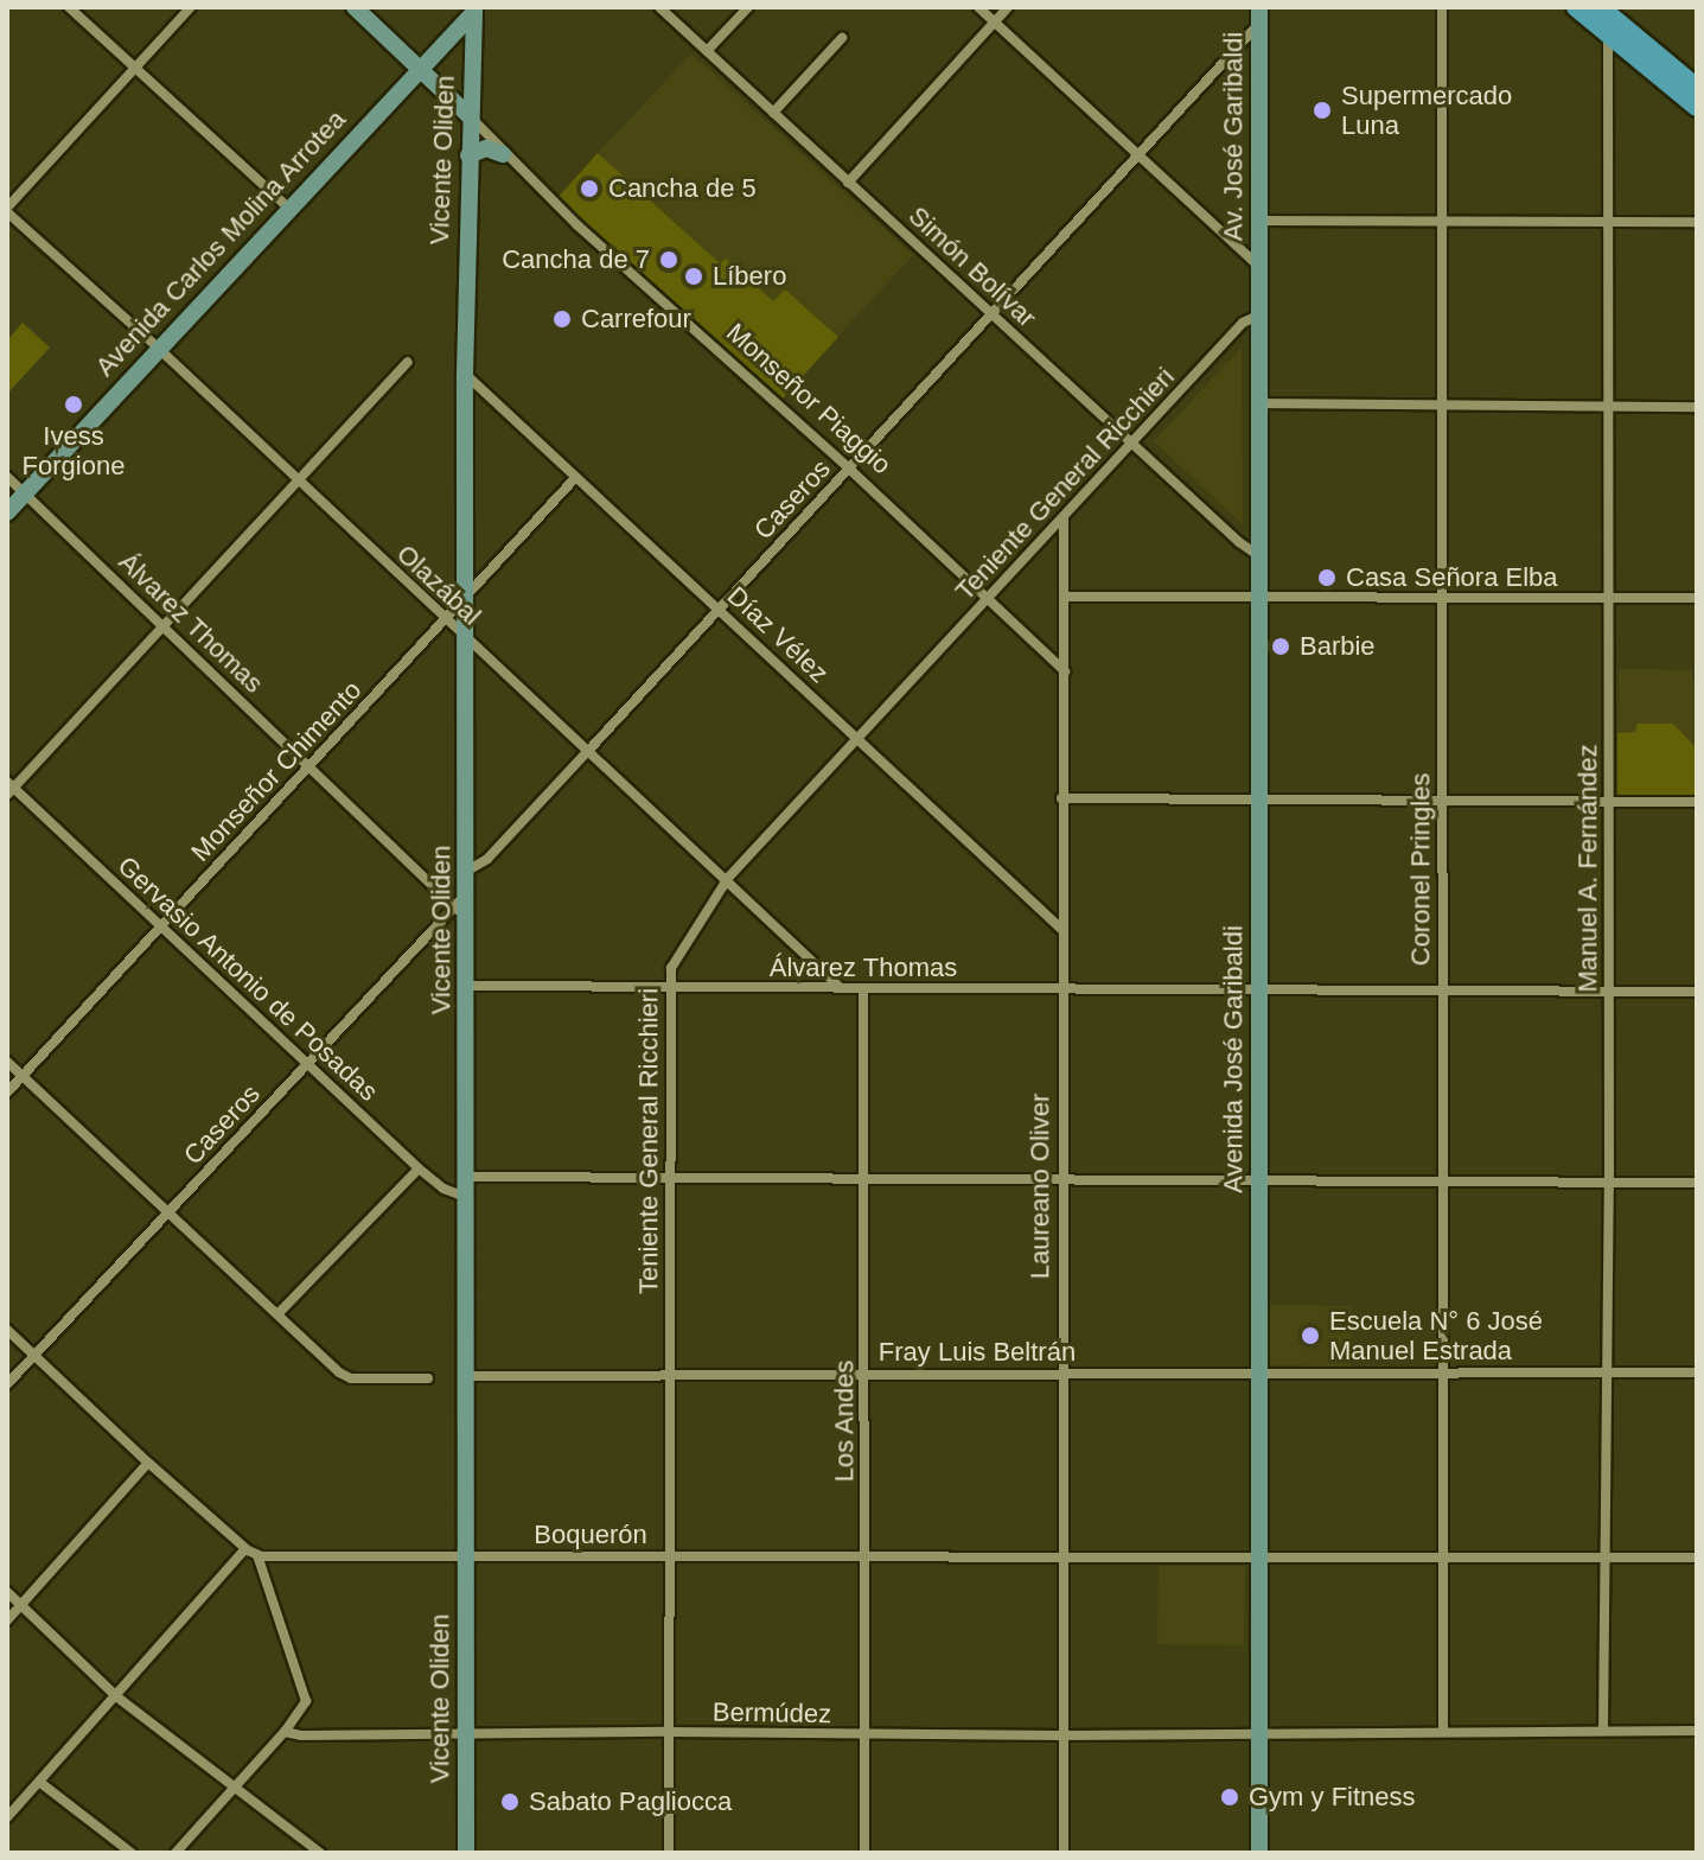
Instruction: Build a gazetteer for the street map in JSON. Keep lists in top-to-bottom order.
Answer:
{
  "streets": {
    "street": [
      "Av. José Garibaldi",
      "Vicente Oliden",
      "Avenida Carlos Molina Arrotea",
      "Simón Bolívar",
      "Monseñor Piaggio",
      "Teniente General Ricchieri",
      "Caseros",
      "Olazábal",
      "Álvarez Thomas",
      "Díaz Vélez",
      "Monseñor Chimento",
      "Manuel A. Fernández",
      "Coronel Pringles",
      "Gervasio Antonio de Posadas",
      "Avenida José Garibaldi",
      "Laureano Oliver",
      "Fray Luis Beltrán",
      "Los Andes",
      "Boquerón",
      "Bermúdez"
    ]
  },
  "crossings": [
    ["Av. José Garibaldi", "Caseros"],
    ["Av. José Garibaldi", "Avenida José Garibaldi"],
    ["Vicente Oliden", "Avenida Carlos Molina Arrotea"],
    ["Vicente Oliden", "Monseñor Piaggio"],
    ["Vicente Oliden", "Caseros"],
    ["Vicente Oliden", "Olazábal"],
    ["Vicente Oliden", "Álvarez Thomas"],
    ["Vicente Oliden", "Díaz Vélez"],
    ["Vicente Oliden", "Monseñor Chimento"],
    ["Vicente Oliden", "Gervasio Antonio de Posadas"],
    ["Vicente Oliden", "Fray Luis Beltrán"],
    ["Vicente Oliden", "Boquerón"],
    ["Vicente Oliden", "Bermúdez"],
    ["Avenida Carlos Molina Arrotea", "Monseñor Piaggio"],
    ["Avenida Carlos Molina Arrotea", "Olazábal"],
    ["Avenida Carlos Molina Arrotea", "Álvarez Thomas"],
    ["Simón Bolívar", "Teniente General Ricchieri"],
    ["Simón Bolívar", "Caseros"],
    ["Simón Bolívar", "Avenida José Garibaldi"],
    ["Monseñor Piaggio", "Teniente General Ricchieri"],
    ["Monseñor Piaggio", "Caseros"],
    ["Monseñor Piaggio", "Laureano Oliver"],
    ["Teniente General Ricchieri", "Olazábal"],
    ["Teniente General Ricchieri", "Álvarez Thomas"],
    ["Teniente General Ricchieri", "Díaz Vélez"],
    ["Teniente General Ricchieri", "Avenida José Garibaldi"],
    ["Teniente General Ricchieri", "Laureano Oliver"],
    ["Teniente General Ricchieri", "Fray Luis Beltrán"],
    ["Teniente General Ricchieri", "Boquerón"],
    ["Teniente General Ricchieri", "Bermúdez"],
    ["Caseros", "Olazábal"],
    ["Caseros", "Álvarez Thomas"],
    ["Caseros", "Díaz Vélez"],
    ["Caseros", "Gervasio Antonio de Posadas"],
    ["Caseros", "Boquerón"],
    ["Olazábal", "Álvarez Thomas"],
    ["Olazábal", "Monseñor Chimento"],
    ["Álvarez Thomas", "Monseñor Chimento"],
    ["Álvarez Thomas", "Manuel A. Fernández"],
    ["Álvarez Thomas", "Coronel Pringles"],
    ["Álvarez Thomas", "Avenida José Garibaldi"],
    ["Álvarez Thomas", "Laureano Oliver"],
    ["Álvarez Thomas", "Los Andes"],
    ["Díaz Vélez", "Monseñor Chimento"],
    ["Díaz Vélez", "Laureano Oliver"],
    ["Monseñor Chimento", "Gervasio Antonio de Posadas"],
    ["Manuel A. Fernández", "Fray Luis Beltrán"],
    ["Manuel A. Fernández", "Boquerón"],
    ["Manuel A. Fernández", "Bermúdez"],
    ["Coronel Pringles", "Fray Luis Beltrán"],
    ["Coronel Pringles", "Boquerón"],
    ["Coronel Pringles", "Bermúdez"],
    ["Avenida José Garibaldi", "Fray Luis Beltrán"],
    ["Avenida José Garibaldi", "Boquerón"],
    ["Avenida José Garibaldi", "Bermúdez"],
    ["Laureano Oliver", "Fray Luis Beltrán"],
    ["Laureano Oliver", "Boquerón"],
    ["Laureano Oliver", "Bermúdez"],
    ["Fray Luis Beltrán", "Los Andes"],
    ["Los Andes", "Boquerón"],
    ["Los Andes", "Bermúdez"]
  ],
  "places": [
    "Supermercado Luna",
    "Cancha de 5",
    "Cancha de 7",
    "Líbero",
    "Carrefour",
    "Ivess Forgione",
    "Casa Señora Elba",
    "Barbie",
    "Escuela N° 6 José Manuel Estrada",
    "Gym y Fitness",
    "Sabato Pagliocca"
  ]
}
